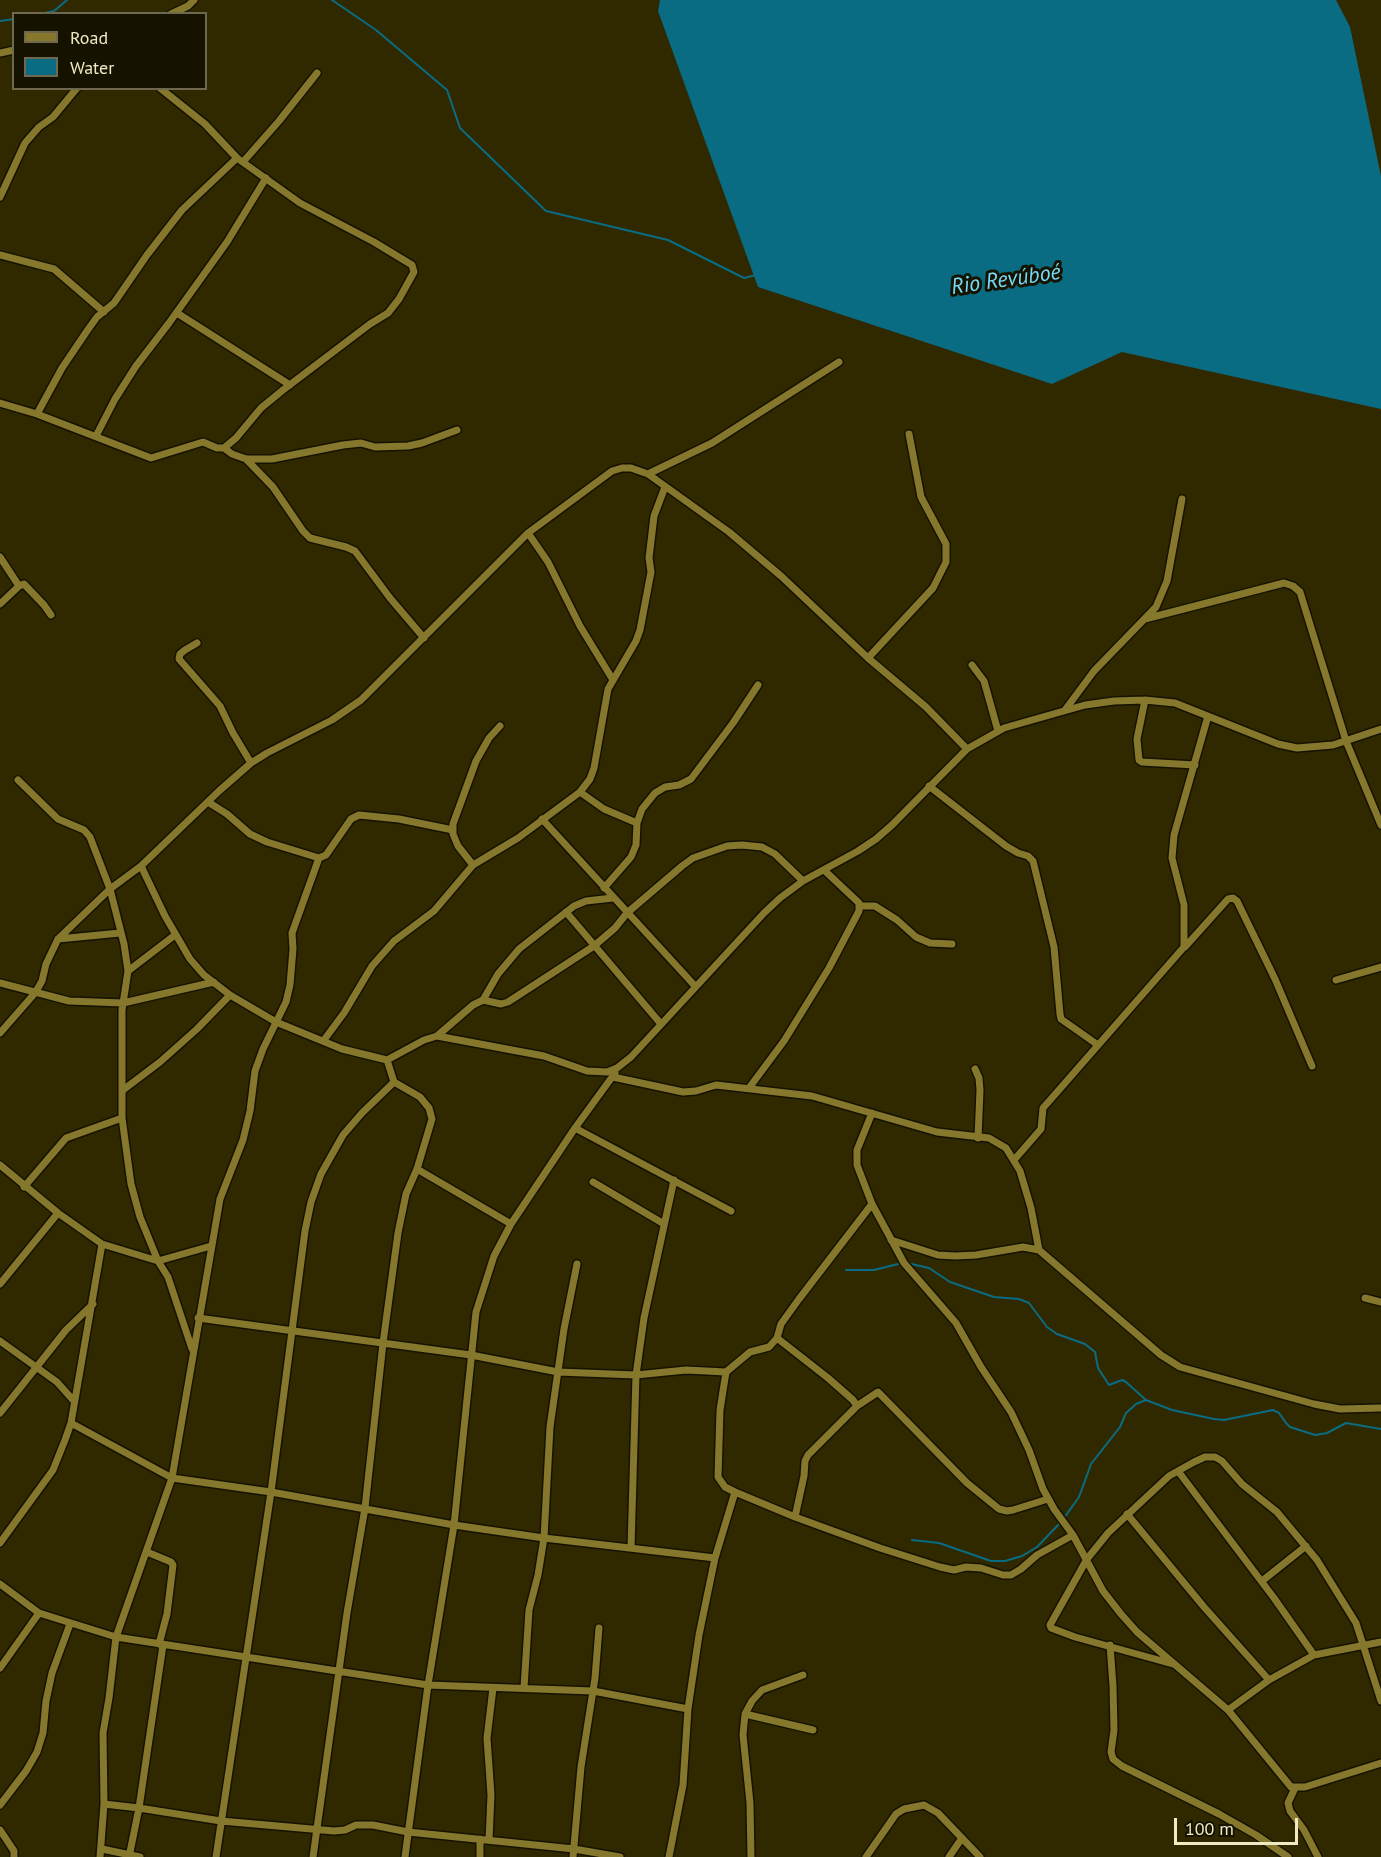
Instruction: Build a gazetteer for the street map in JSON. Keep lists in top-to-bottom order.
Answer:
{
  "water": ["Rio Revúboé"],
  "legend": ["Road", "Water"],
  "scale_bar": "100 m"
}
